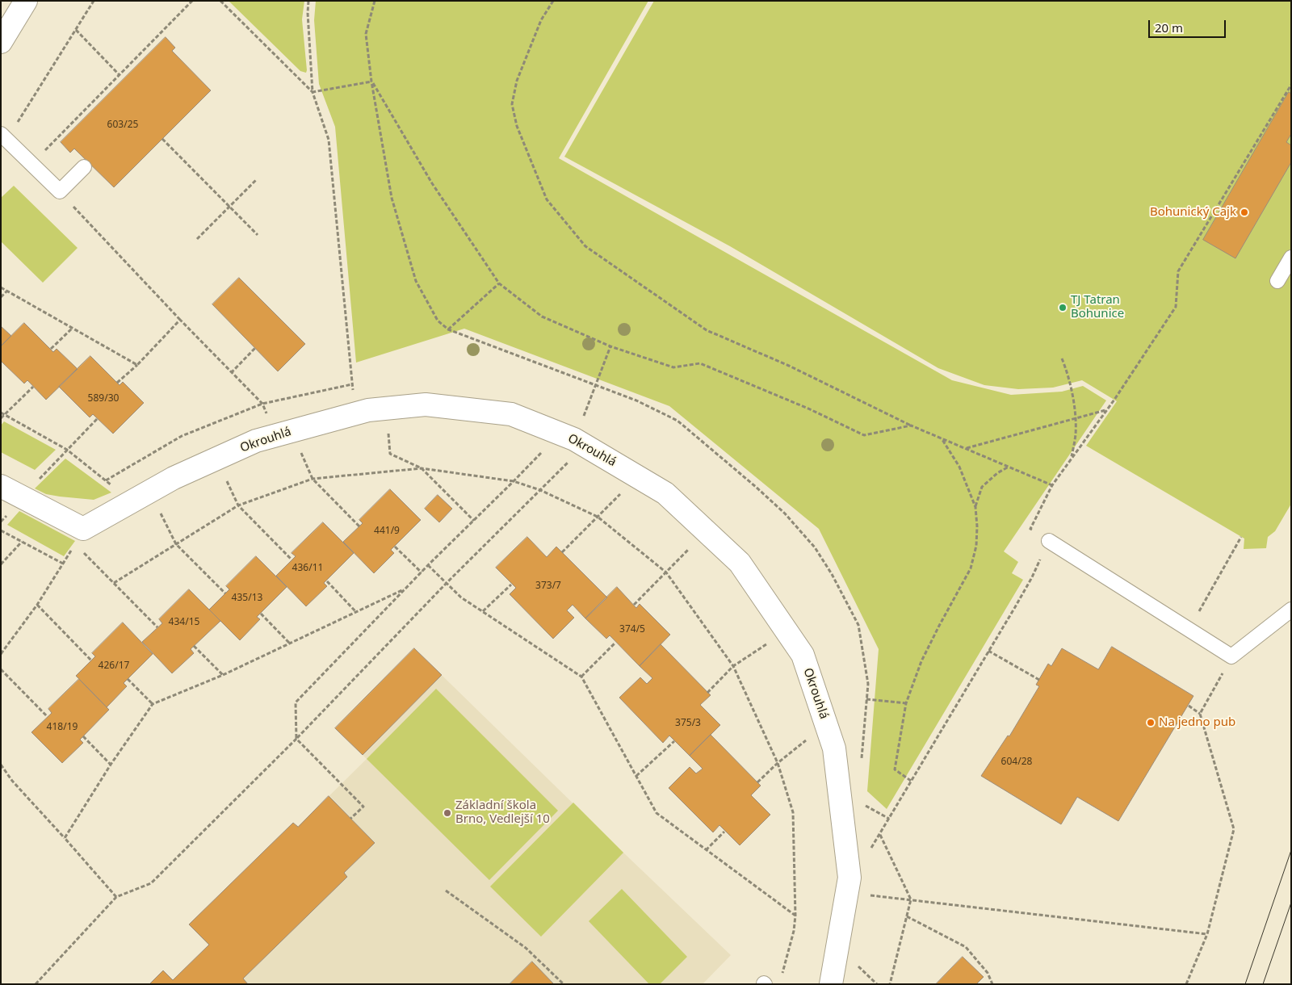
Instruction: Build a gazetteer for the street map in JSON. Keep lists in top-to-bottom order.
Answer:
{
  "streets": {
    "street": ["Okrouhlá"]
  },
  "places": [
    "Bohunický Cajk",
    "TJ Tatran Bohunice",
    "Na jedno pub",
    "Základní škola Brno, Vedlejší 10"
  ],
  "house_numbers": [
    "603/25",
    "589/30",
    "441/9",
    "436/11",
    "373/7",
    "435/13",
    "434/15",
    "374/5",
    "426/17",
    "375/3",
    "418/19",
    "604/28"
  ],
  "scale_bar": "20 m"
}
